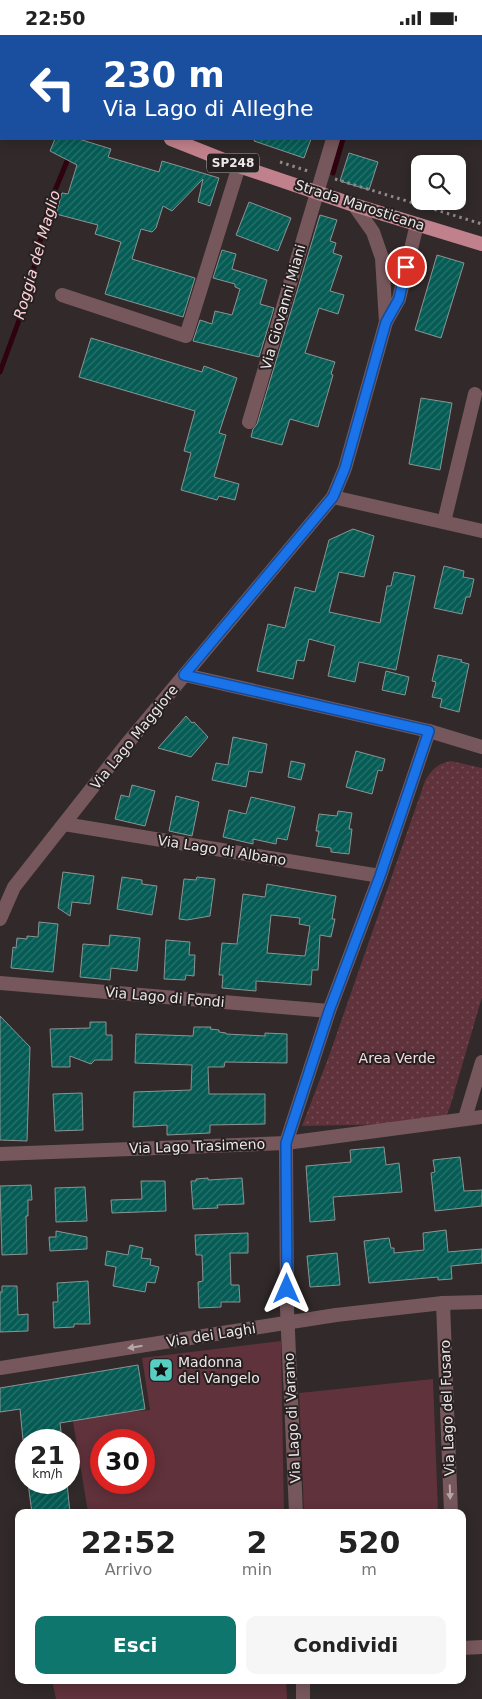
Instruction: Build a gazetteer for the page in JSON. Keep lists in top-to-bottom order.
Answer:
{
  "streets": {
    "main road": ["SP248", "Strada Marosticana"],
    "street": [
      "Via Giovanni Miani",
      "Via Lago Maggiore",
      "Via Lago di Albano",
      "Via Lago di Fondi",
      "Via Lago Trasimeno",
      "Via dei Laghi",
      "Via Lago del Fusaro",
      "Via Lago di Varano"
    ]
  },
  "crossings": [
    ["Strada Marosticana", "Via Giovanni Miani"],
    ["Strada Marosticana", "Via Lago Maggiore"],
    ["Via Lago Maggiore", "Via Lago di Albano"],
    ["Via Lago di Albano", "Via Lago di Varano"],
    ["Via Lago di Fondi", "Via Lago di Varano"],
    ["Via Lago Trasimeno", "Via Lago di Varano"],
    ["Via dei Laghi", "Via Lago del Fusaro"],
    ["Via dei Laghi", "Via Lago di Varano"]
  ],
  "one_way": ["Via dei Laghi", "Via Lago del Fusaro"],
  "water": ["Roggia del Maglio"],
  "parks": ["Area Verde"],
  "places": {
    "place": ["Madonna del Vangelo"]
  },
  "page": {
    "status": "22:50",
    "turn": ["230 m", "Via Lago di Alleghe"],
    "speed": "21 km/h",
    "limit": "30",
    "eta": [
      "22:52",
      "Arrivo",
      "2",
      "min",
      "520",
      "m"
    ],
    "buttons": ["Esci", "Condividi"]
  }
}
